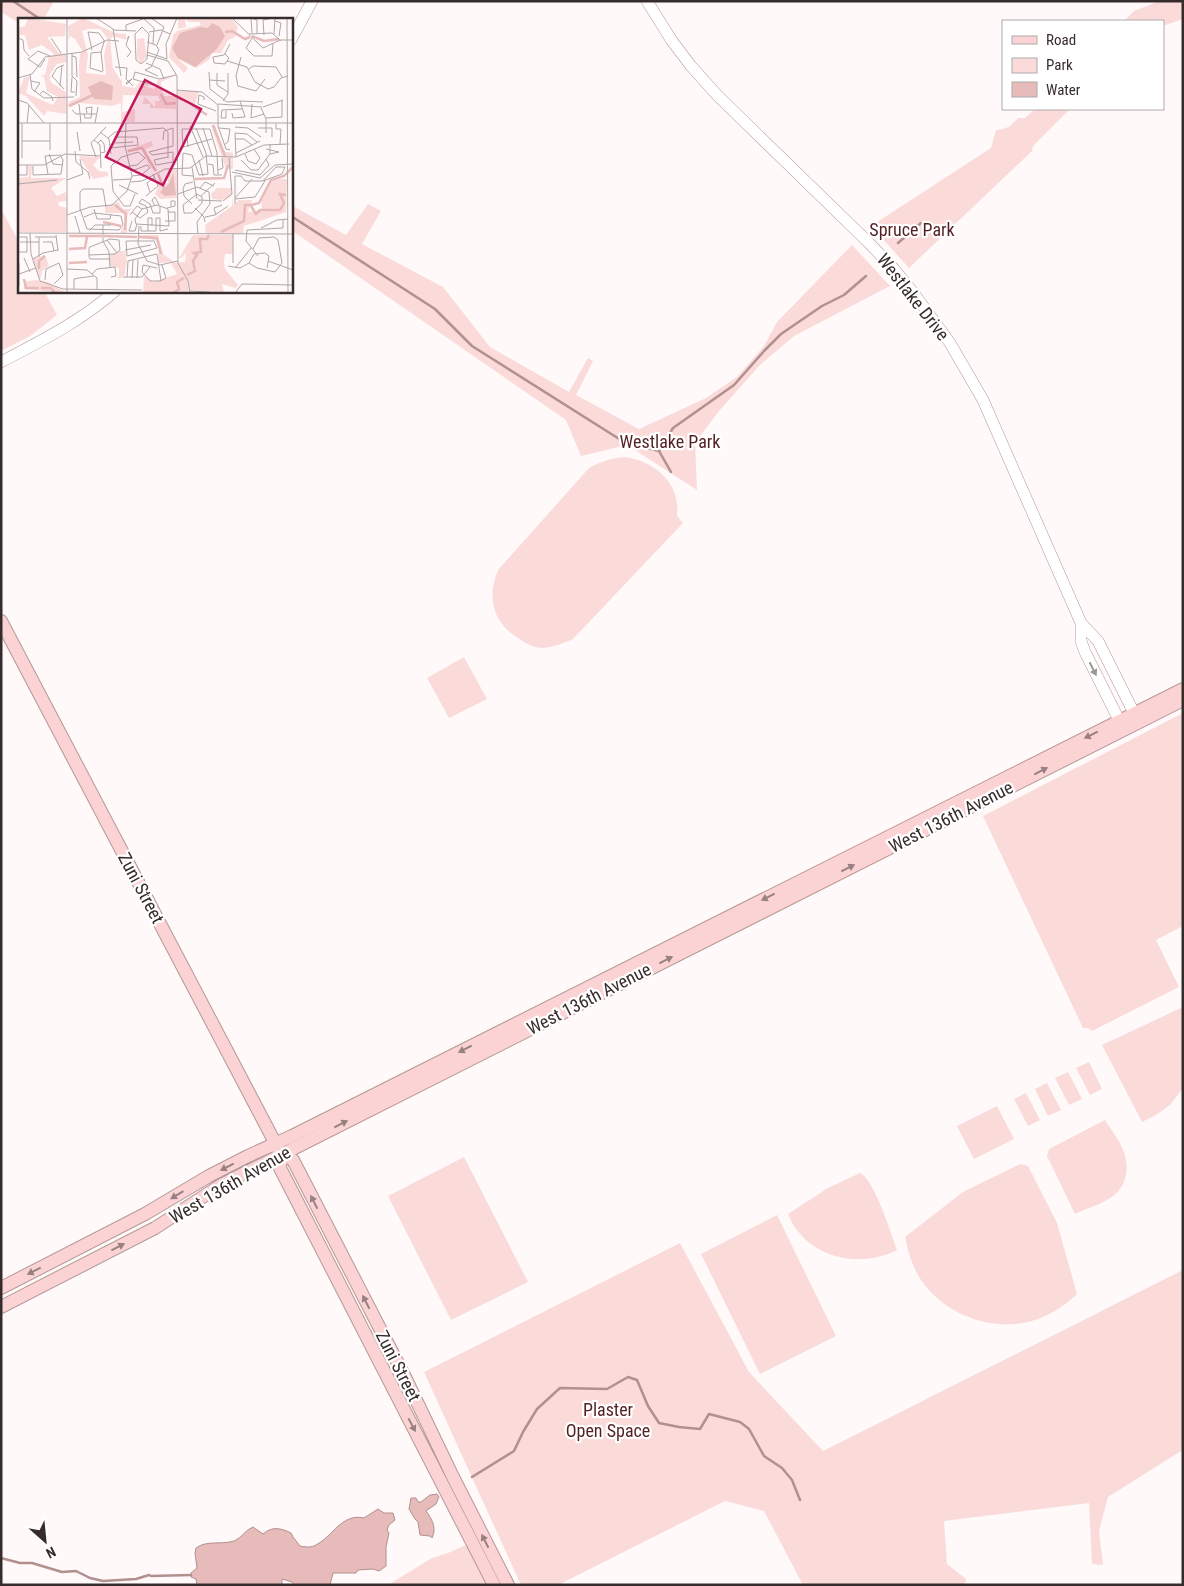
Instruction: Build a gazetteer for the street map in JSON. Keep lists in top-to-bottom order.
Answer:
{
  "streets": {
    "main road": ["West 136th Avenue", "Zuni Street"],
    "street": ["Westlake Drive"]
  },
  "crossings": [
    ["Westlake Drive", "West 136th Avenue"],
    ["West 136th Avenue", "Zuni Street"]
  ],
  "parks": ["Spruce Park", "Westlake Park", "Plaster Open Space"],
  "legend": ["Road", "Park", "Water"],
  "north": "bottom right"
}
